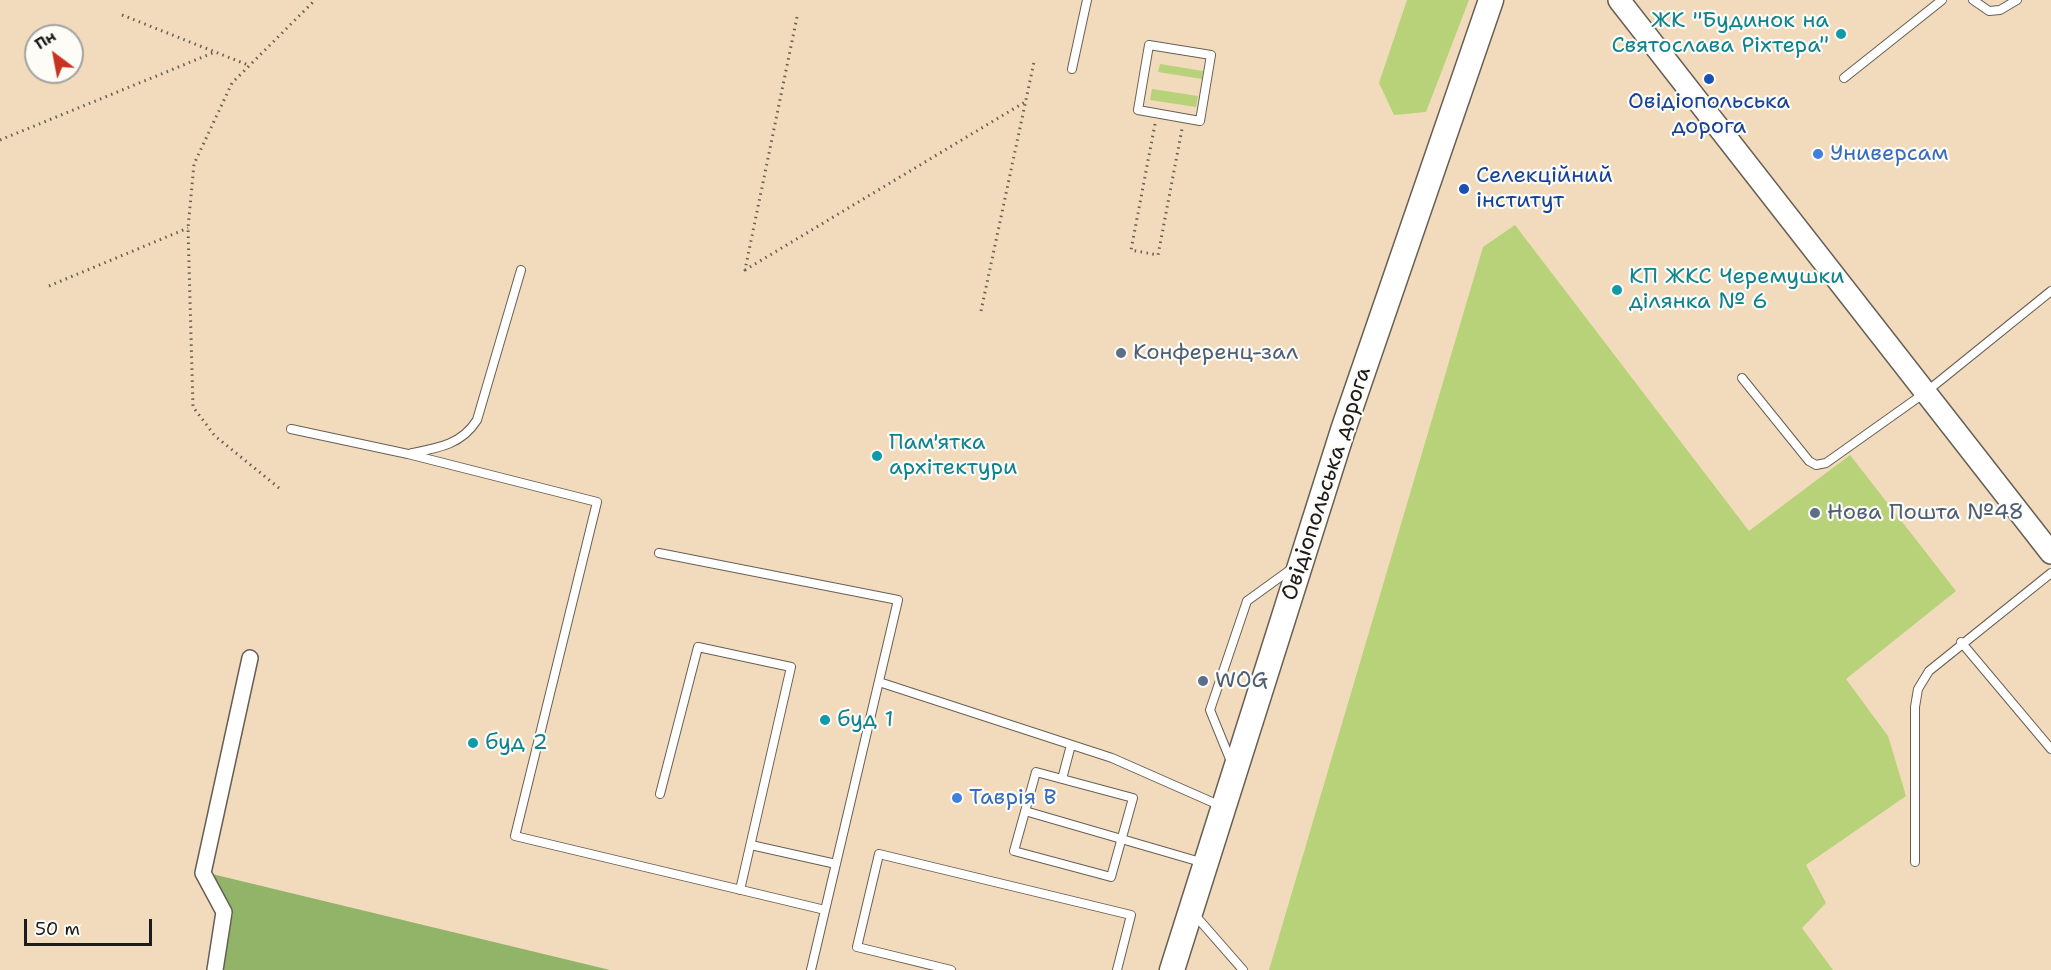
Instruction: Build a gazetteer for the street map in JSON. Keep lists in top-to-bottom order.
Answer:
{
  "streets": {
    "main road": ["Овідіопольська дорога"]
  },
  "places": [
    "ЖК \"Будинок на Святослава Ріхтера\"",
    "Овідіопольська дорога",
    "Универсам",
    "Селекційний інститут",
    "КП ЖКС Черемушки ділянка № 6",
    "Конференц-зал",
    "Пам'ятка архітектури",
    "Нова Пошта №48",
    "WOG",
    "буд 1",
    "буд 2",
    "Таврія В"
  ],
  "scale_bar": "50 m",
  "north": "top left"
}
